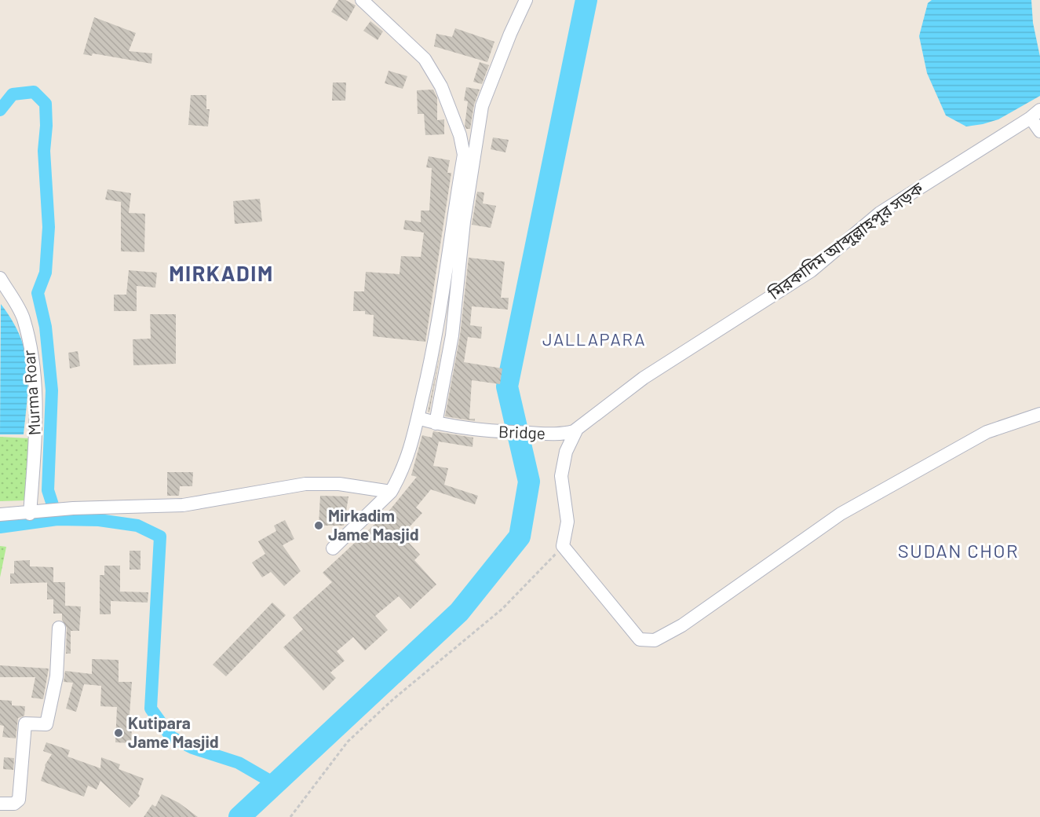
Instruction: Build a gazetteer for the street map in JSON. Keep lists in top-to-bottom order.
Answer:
{
  "streets": {
    "street": ["মিরকাদিম আব্দুল্লাহপুর সড়ক", "Murma Roar", "Bridge"]
  },
  "crossings": [
    ["মিরকাদিম আব্দুল্লাহপুর সড়ক", "Bridge"]
  ],
  "districts": ["MIRKADIM", "JALLAPARA", "SUDAN CHOR"],
  "places": ["Mirkadim Jame Masjid", "Kutipara Jame Masjid"]
}
